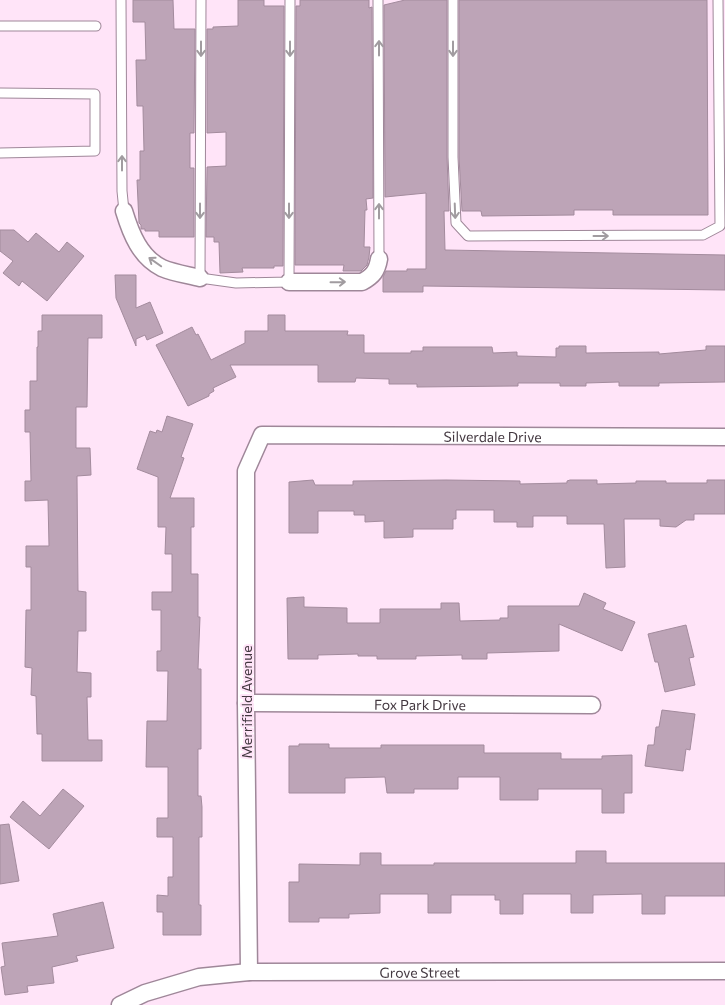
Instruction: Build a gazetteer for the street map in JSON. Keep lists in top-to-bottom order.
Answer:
{
  "streets": {
    "street": [
      "Silverdale Drive",
      "Merrifield Avenue",
      "Fox Park Drive",
      "Grove Street"
    ]
  },
  "crossings": [
    ["Silverdale Drive", "Merrifield Avenue"],
    ["Merrifield Avenue", "Fox Park Drive"],
    ["Merrifield Avenue", "Grove Street"]
  ]
}
